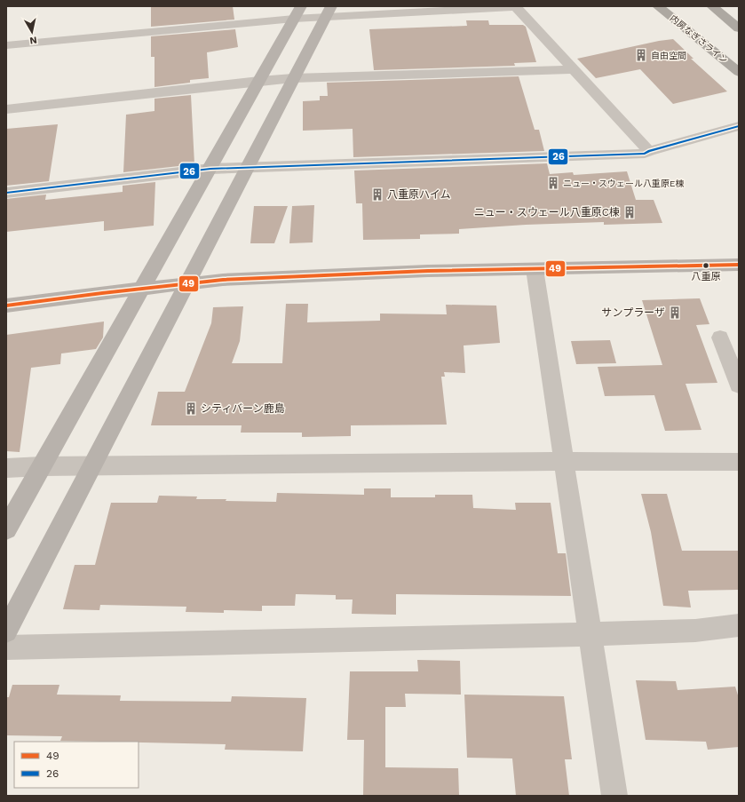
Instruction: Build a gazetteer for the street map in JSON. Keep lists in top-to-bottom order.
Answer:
{
  "streets": {
    "highway": ["内房なぎさライン"]
  },
  "places": {
    "building": [
      "自由空間",
      "ニュー・スウェール八重原E棟",
      "八重原ハイム",
      "ニュー・スウェール八重原C棟",
      "サンプラーザ",
      "シティバーン鹿島"
    ],
    "other": ["八重原"]
  },
  "lines": ["transit line 26", "transit line 49"],
  "legend": ["49", "26"],
  "north": "bottom"
}
